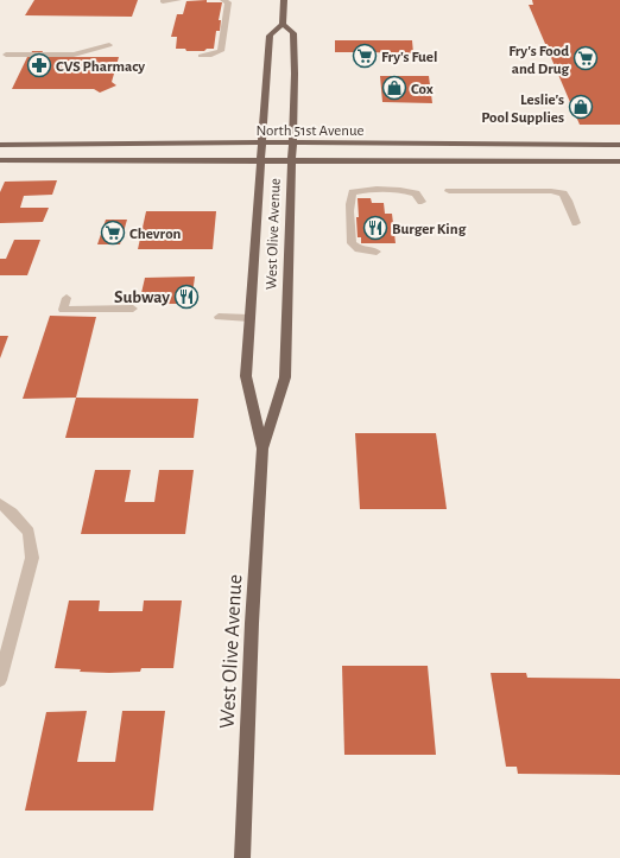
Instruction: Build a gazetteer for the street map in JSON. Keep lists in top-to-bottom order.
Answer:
{
  "streets": {
    "main road": ["North 51st Avenue", "West Olive Avenue"]
  },
  "crossings": [
    ["North 51st Avenue", "West Olive Avenue"]
  ],
  "places": {
    "supermarket": ["Fry's Fuel", "Fry's Food and Drug", "Chevron"],
    "pharmacy": ["CVS Pharmacy"],
    "shop": ["Cox", "Leslie's Pool Supplies"],
    "restaurant": ["Burger King", "Subway"]
  }
}
